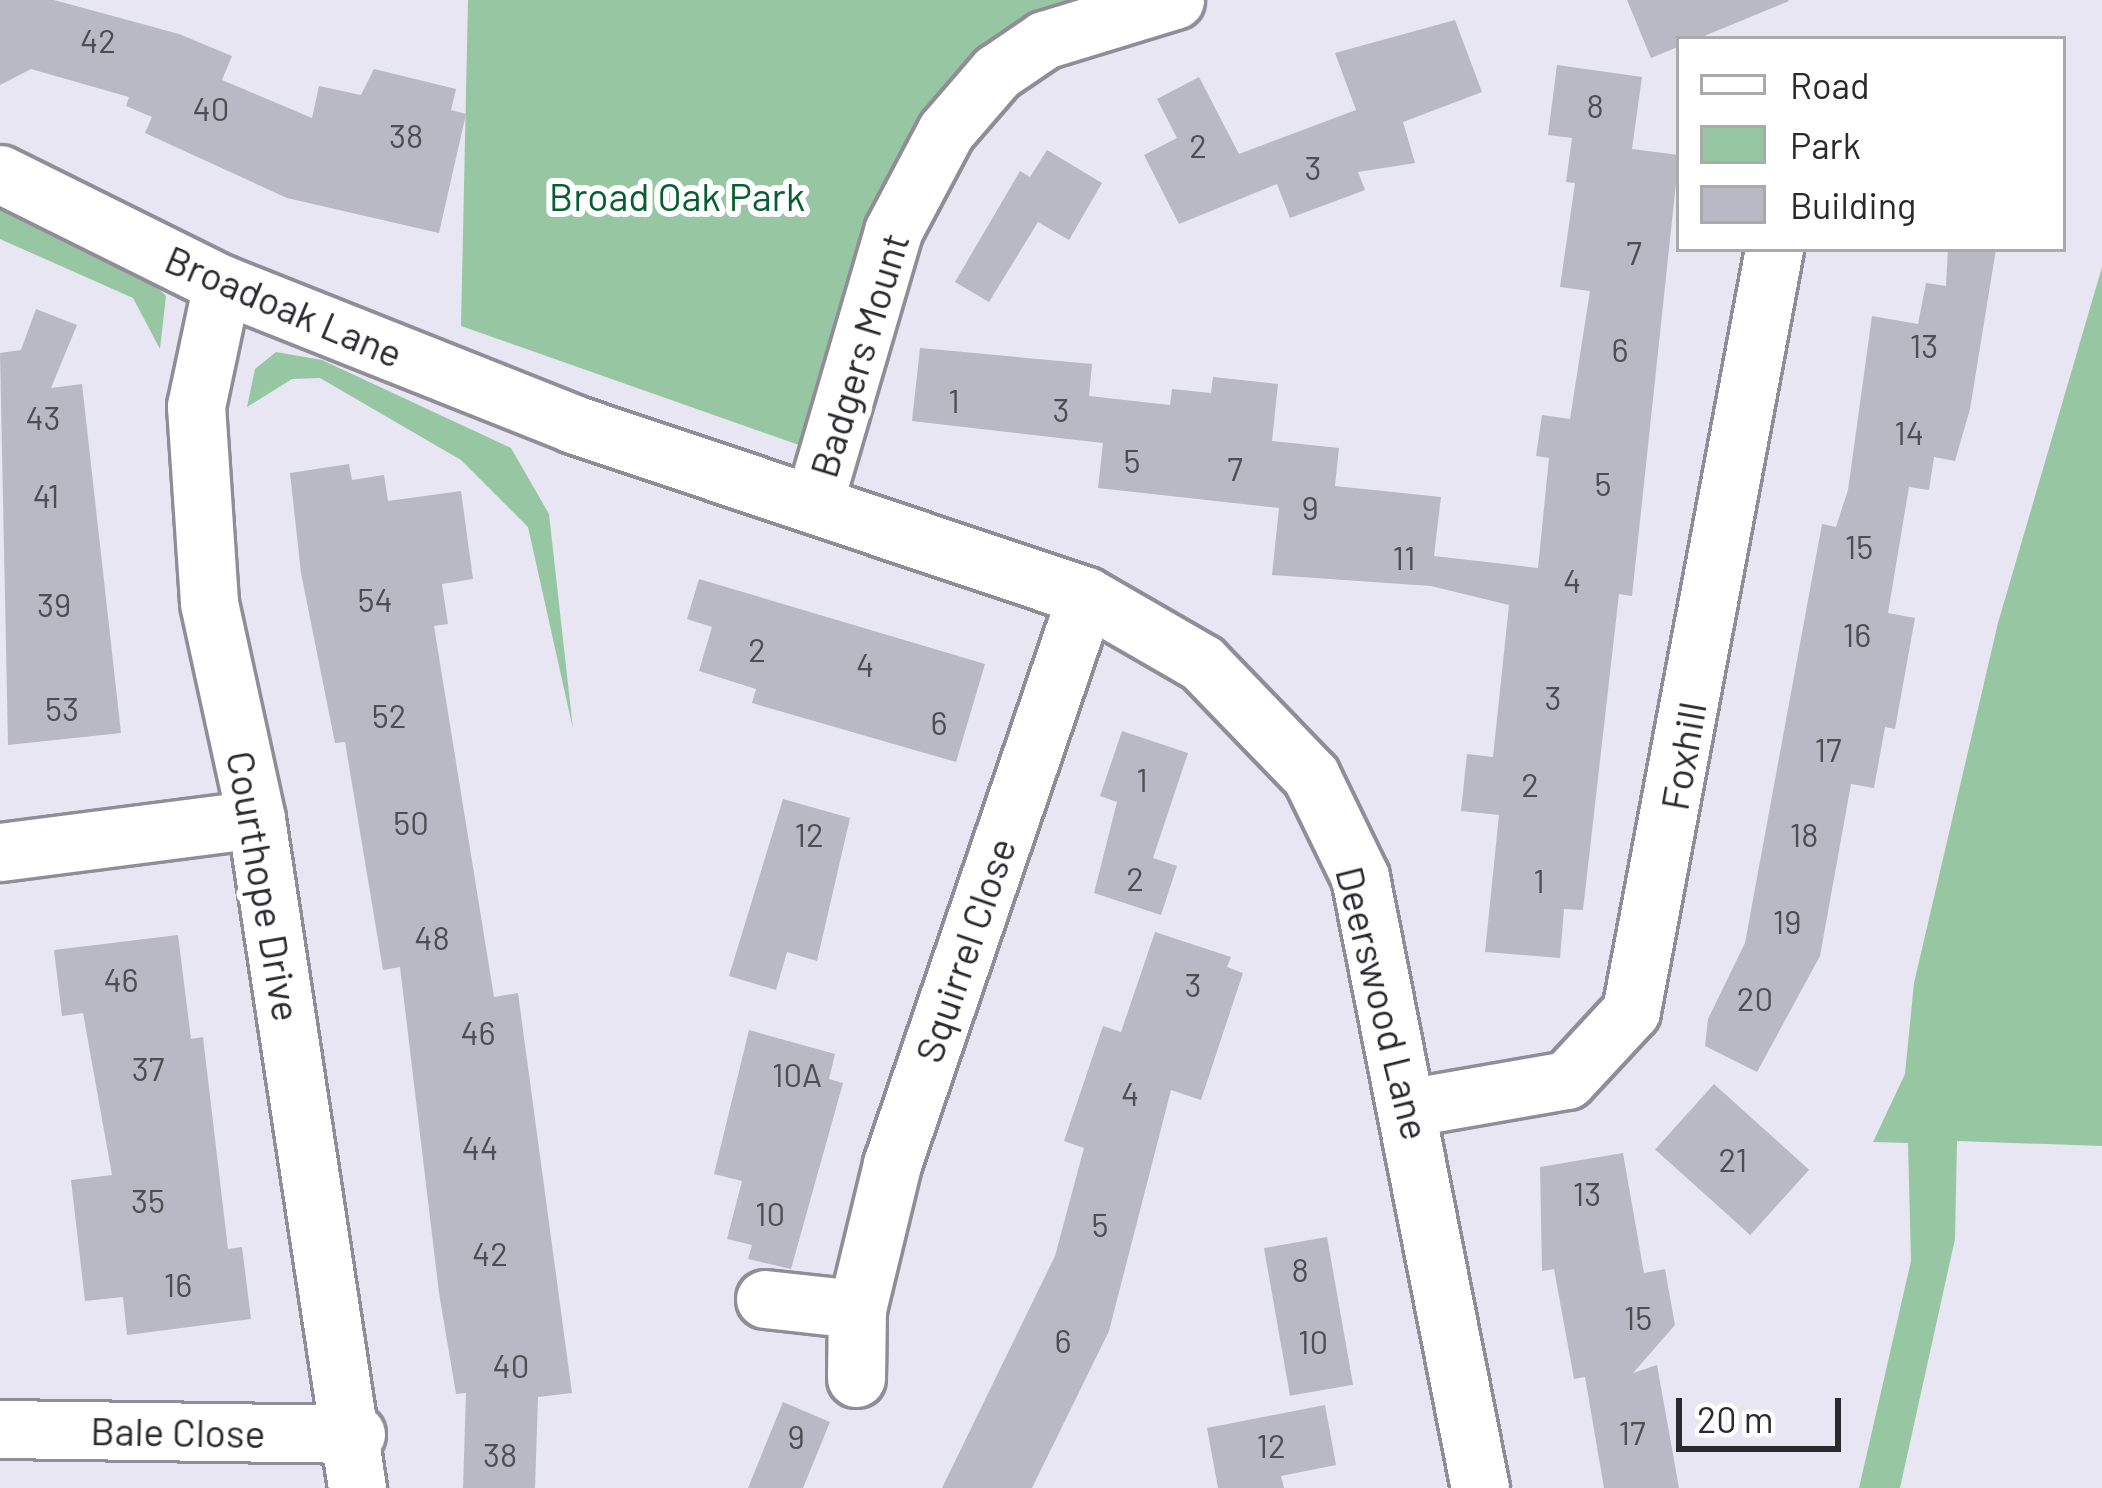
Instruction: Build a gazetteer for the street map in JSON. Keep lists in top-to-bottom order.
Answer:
{
  "streets": {
    "street": [
      "Broadoak Lane",
      "Badgers Mount",
      "Foxhill",
      "Courthope Drive",
      "Squirrel Close",
      "Deerswood Lane",
      "Bale Close"
    ]
  },
  "crossings": [
    ["Broadoak Lane", "Courthope Drive"],
    ["Broadoak Lane", "Deerswood Lane"],
    ["Badgers Mount", "Deerswood Lane"],
    ["Foxhill", "Deerswood Lane"],
    ["Courthope Drive", "Bale Close"],
    ["Squirrel Close", "Deerswood Lane"]
  ],
  "parks": ["Broad Oak Park"],
  "house_numbers": [
    "42",
    "8",
    "40",
    "38",
    "2",
    "3",
    "7",
    "13",
    "6",
    "1",
    "3",
    "43",
    "14",
    "5",
    "7",
    "5",
    "41",
    "9",
    "15",
    "11",
    "4",
    "54",
    "39",
    "16",
    "2",
    "4",
    "3",
    "53",
    "52",
    "6",
    "17",
    "1",
    "2",
    "50",
    "12",
    "18",
    "2",
    "1",
    "19",
    "48",
    "46",
    "3",
    "20",
    "46",
    "37",
    "10A",
    "4",
    "44",
    "21",
    "13",
    "35",
    "10",
    "5",
    "42",
    "8",
    "16",
    "15",
    "6",
    "10",
    "40",
    "17",
    "9",
    "12",
    "38"
  ],
  "legend": ["Road", "Park", "Building"],
  "scale_bar": "20 m"
}
